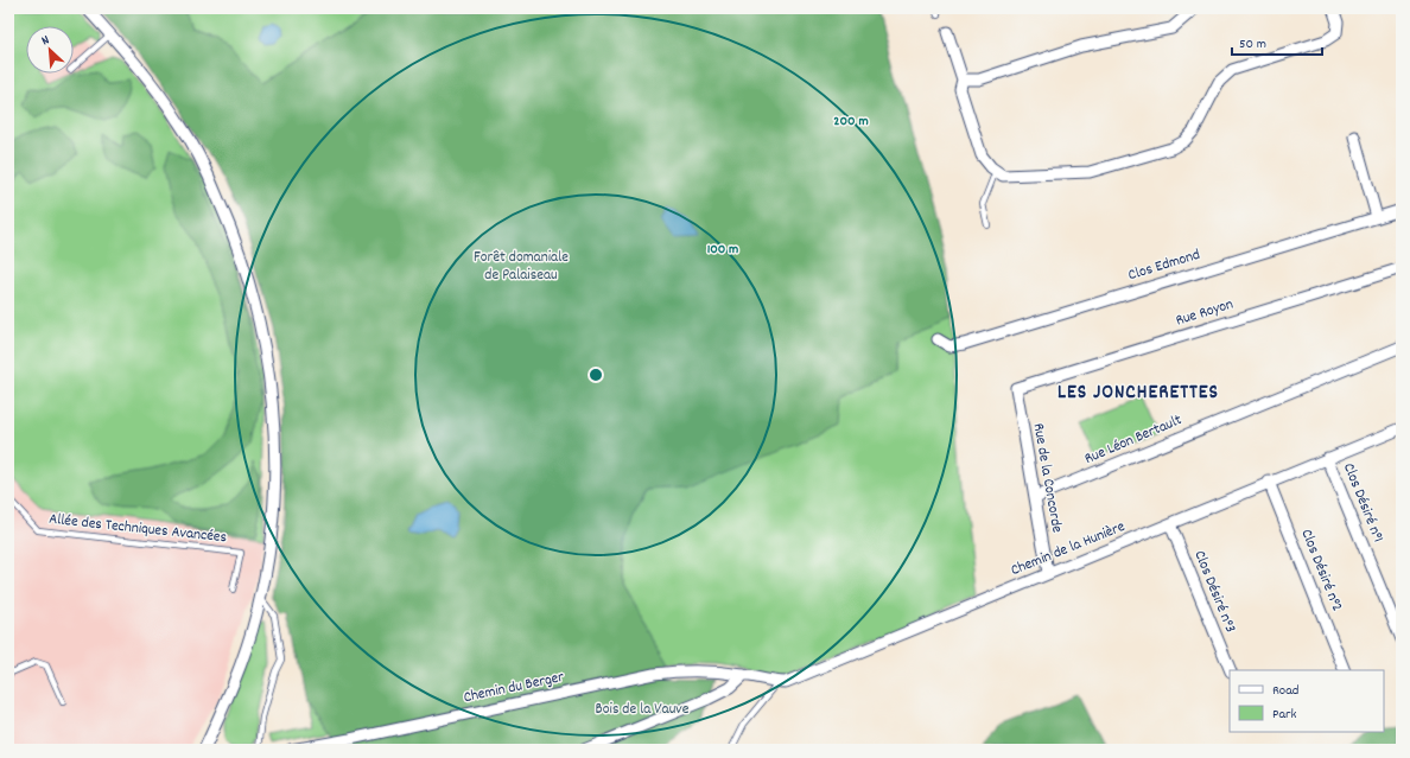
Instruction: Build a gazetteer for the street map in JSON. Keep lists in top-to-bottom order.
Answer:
{
  "streets": {
    "street": [
      "Clos Edmond",
      "Rue Royon",
      "Rue Léon Bertault",
      "Rue de la Concorde",
      "Clos Désiré n°1",
      "Chemin de la Hunière",
      "Clos Désiré n°2",
      "Clos Désiré n°3",
      "Chemin du Berger"
    ],
    "lane": ["Allée des Techniques Avancées"]
  },
  "crossings": [
    ["Rue Royon", "Rue de la Concorde"],
    ["Rue Léon Bertault", "Rue de la Concorde"],
    ["Rue de la Concorde", "Chemin de la Hunière"],
    ["Clos Désiré n°1", "Chemin de la Hunière"],
    ["Chemin de la Hunière", "Clos Désiré n°2"],
    ["Chemin de la Hunière", "Clos Désiré n°3"],
    ["Chemin de la Hunière", "Chemin du Berger"]
  ],
  "districts": ["LES JONCHERETTES"],
  "parks": ["Forêt domaniale de Palaiseau", "Bois de la Vauve"],
  "legend": ["Road", "Park"],
  "scale_bar": "50 m",
  "north": "top left",
  "rings": ["200 m", "100 m"]
}
